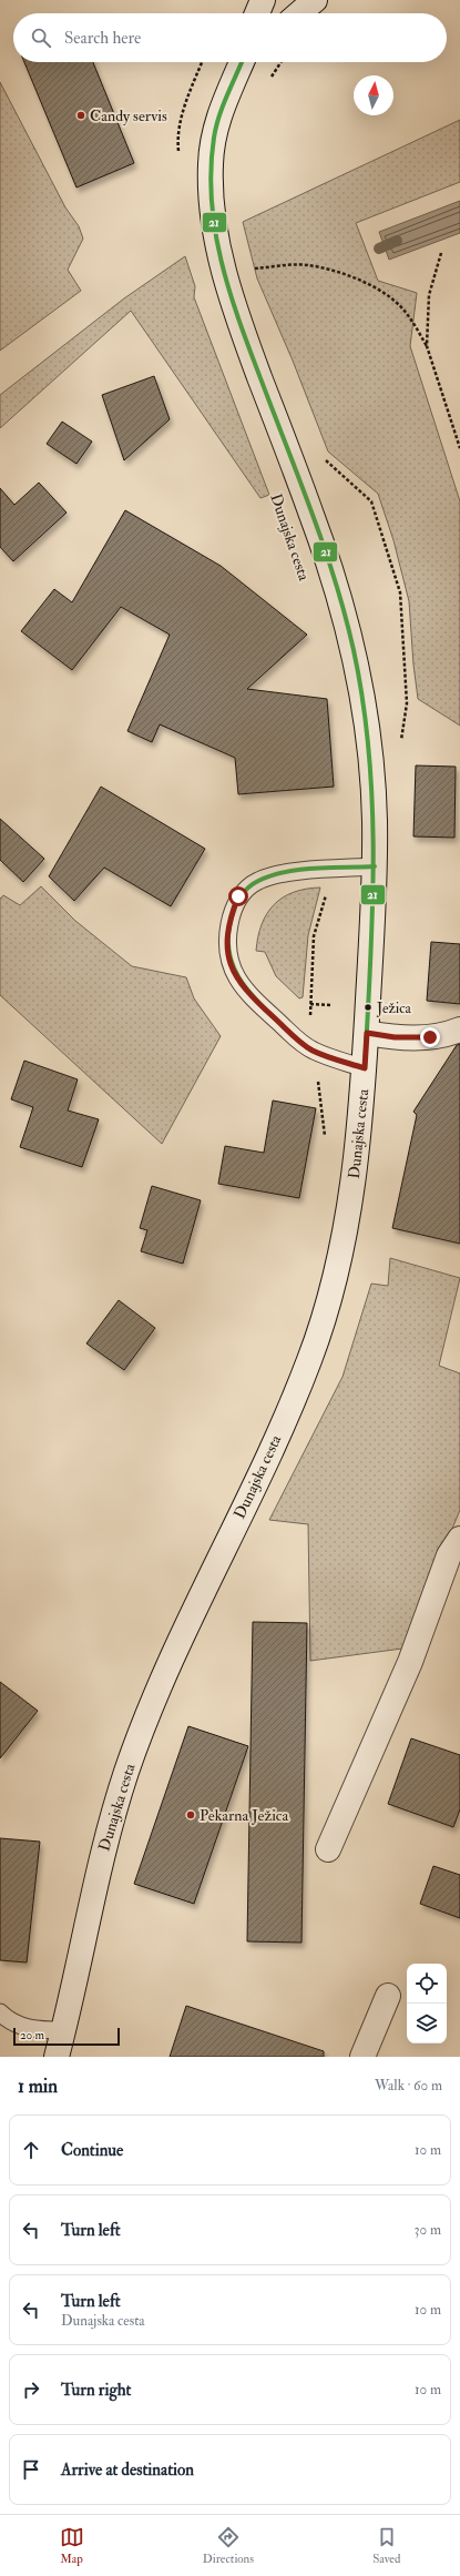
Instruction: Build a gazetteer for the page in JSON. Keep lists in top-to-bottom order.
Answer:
{
  "streets": {
    "main road": ["Dunajska cesta"]
  },
  "places": ["Candy servis", "Ježica", "Pekarna Ježica"],
  "lines": ["transit line 21"],
  "scale_bar": "20 m",
  "north": "top",
  "page": {
    "search": "Search here",
    "scale": "20 m",
    "heading": ["1 min", "Walk · 60 m"],
    "list": [
      ["Continue", "10 m"],
      ["Turn left", "30 m"],
      ["Turn left", "Dunajska cesta", "10 m"],
      ["Turn right", "10 m"],
      "Arrive at destination"
    ],
    "nav": ["Map", "Directions", "Saved"]
  }
}
